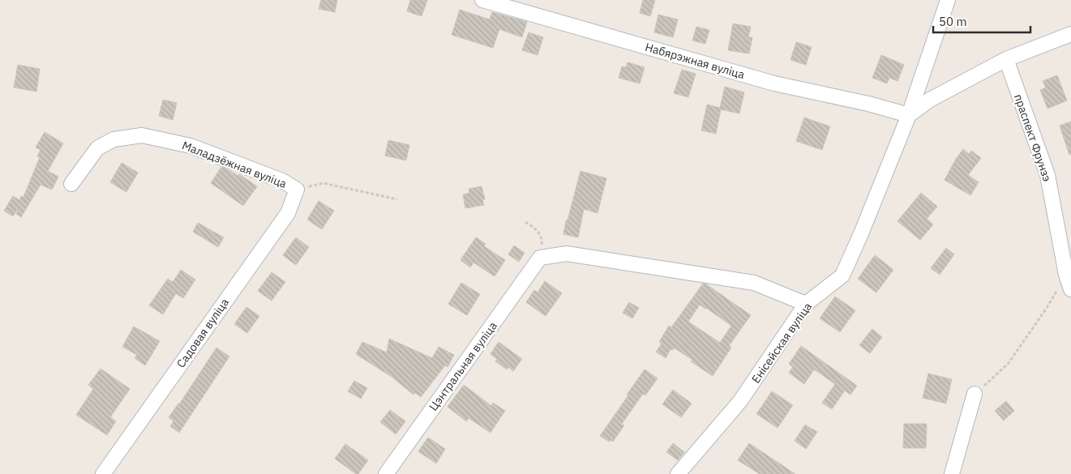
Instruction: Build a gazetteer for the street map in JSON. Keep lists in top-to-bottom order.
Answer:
{
  "streets": {
    "street": [
      "Набярэжная вуліца",
      "праспект Фрунзэ",
      "Маладзёжная вуліца",
      "Садовая вуліца",
      "Енісейская вуліца",
      "Цэнтральная вуліца"
    ]
  },
  "crossings": [
    ["Набярэжная вуліца", "Енісейская вуліца"],
    ["Маладзёжная вуліца", "Садовая вуліца"]
  ],
  "scale_bar": "50 m"
}
